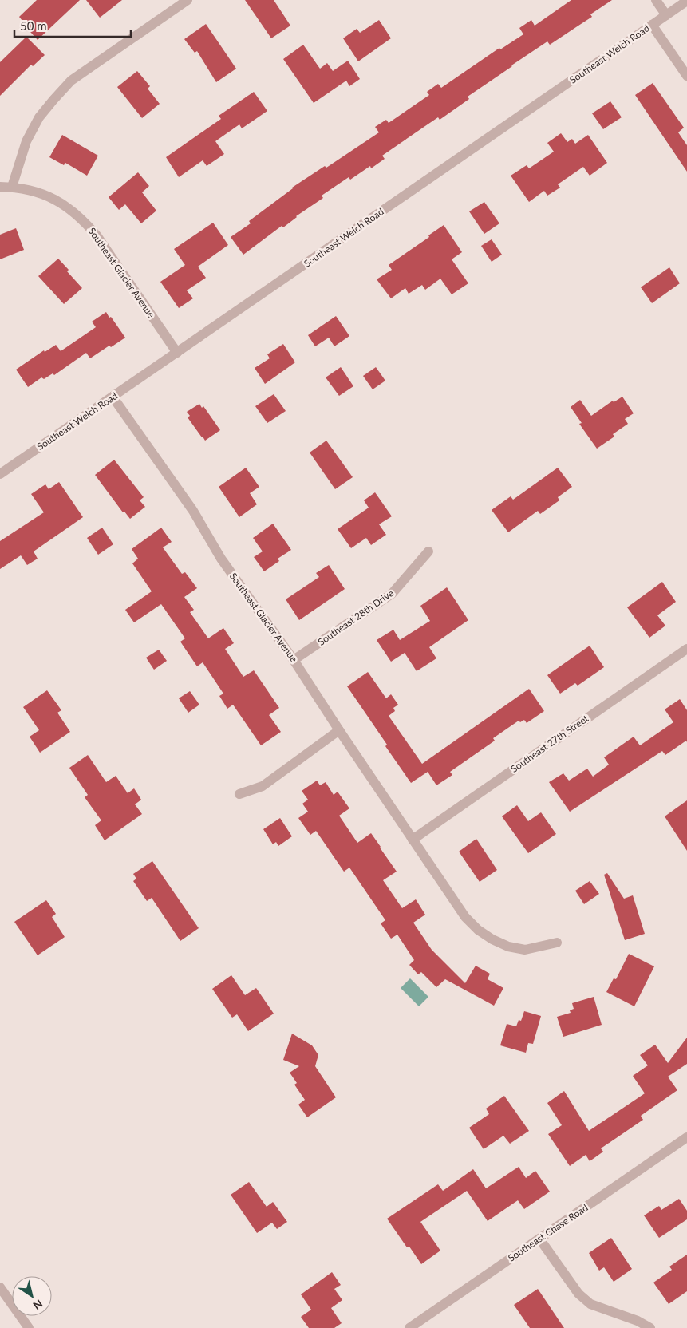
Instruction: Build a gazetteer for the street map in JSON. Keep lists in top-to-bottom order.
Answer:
{
  "streets": {
    "street": [
      "Southeast Welch Road",
      "Southeast Glacier Avenue",
      "Southeast 28th Drive",
      "Southeast 27th Street",
      "Southeast Chase Road"
    ]
  },
  "crossings": [
    ["Southeast Welch Road", "Southeast Glacier Avenue"],
    ["Southeast Glacier Avenue", "Southeast 28th Drive"],
    ["Southeast Glacier Avenue", "Southeast 27th Street"]
  ],
  "scale_bar": "50 m",
  "north": "bottom right"
}
